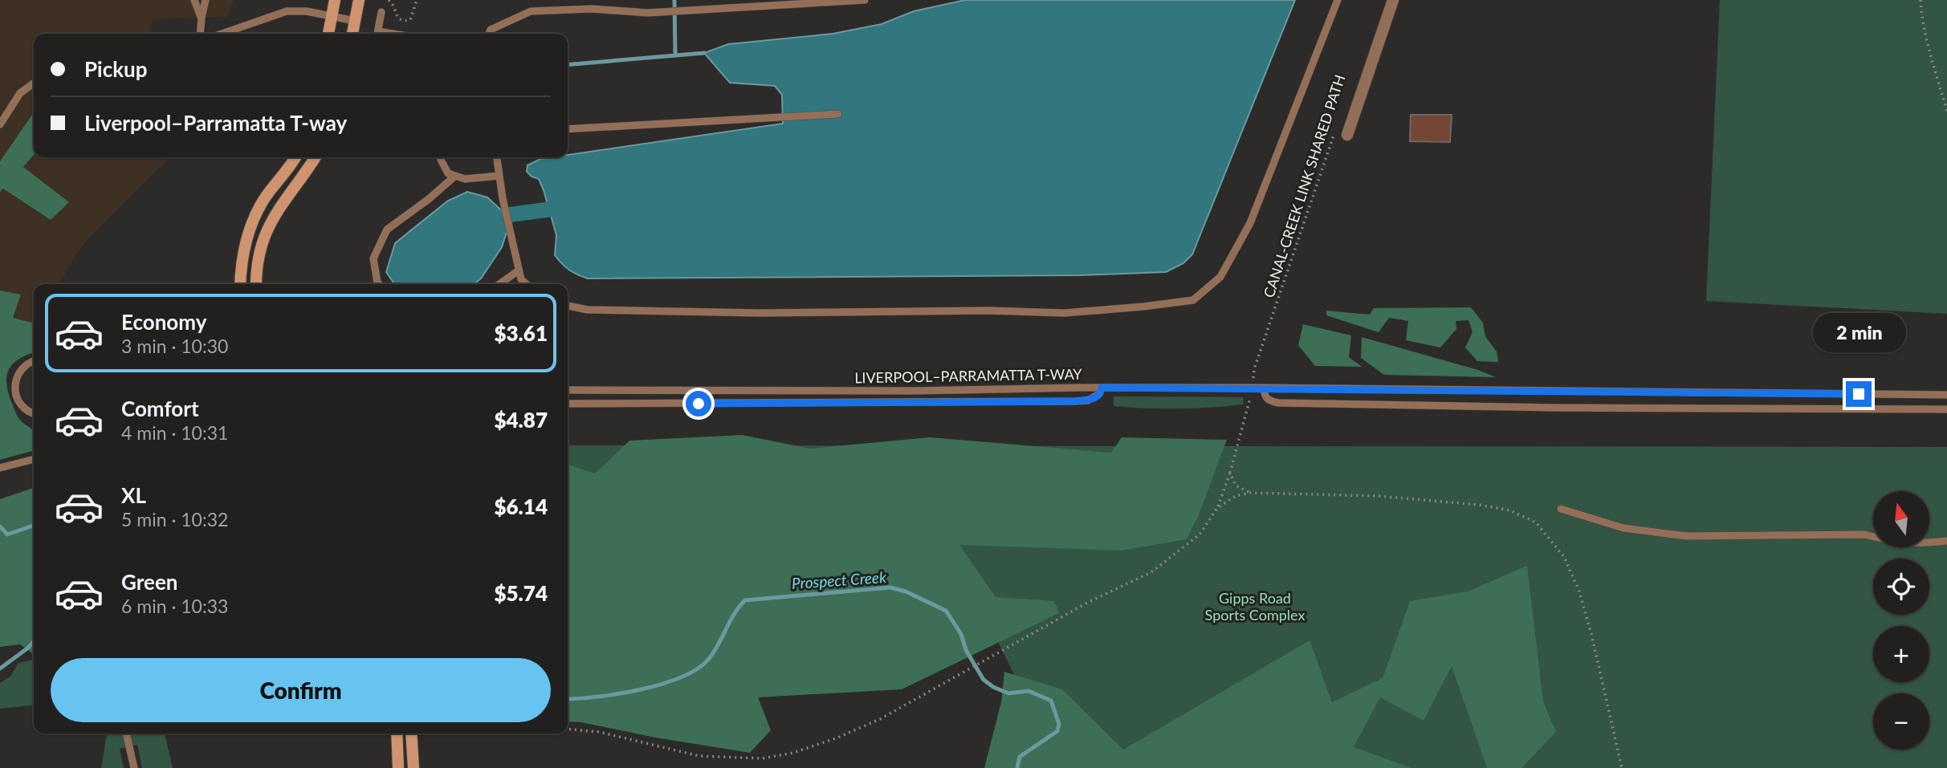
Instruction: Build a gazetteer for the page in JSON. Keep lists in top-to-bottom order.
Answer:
{
  "streets": {
    "lane": ["LIVERPOOL–PARRAMATTA T-WAY"],
    "path": ["CANAL-CREEK LINK SHARED PATH"]
  },
  "water": ["Prospect Creek"],
  "parks": ["Gipps Road Sports Complex"],
  "north": "top",
  "page": {
    "banner": ["Pickup", "Liverpool–Parramatta T-way"],
    "list": [
      {
        "name": "Economy",
        "note": "3 min · 10:30",
        "value": "$3.61"
      },
      {
        "name": "Comfort",
        "note": "4 min · 10:31",
        "value": "$4.87"
      },
      {
        "name": "XL",
        "note": "5 min · 10:32",
        "value": "$6.14"
      },
      {
        "name": "Green",
        "note": "6 min · 10:33",
        "value": "$5.74"
      }
    ],
    "bubble": "2 min",
    "map_buttons": ["+", "−"],
    "buttons": "Confirm"
  }
}
